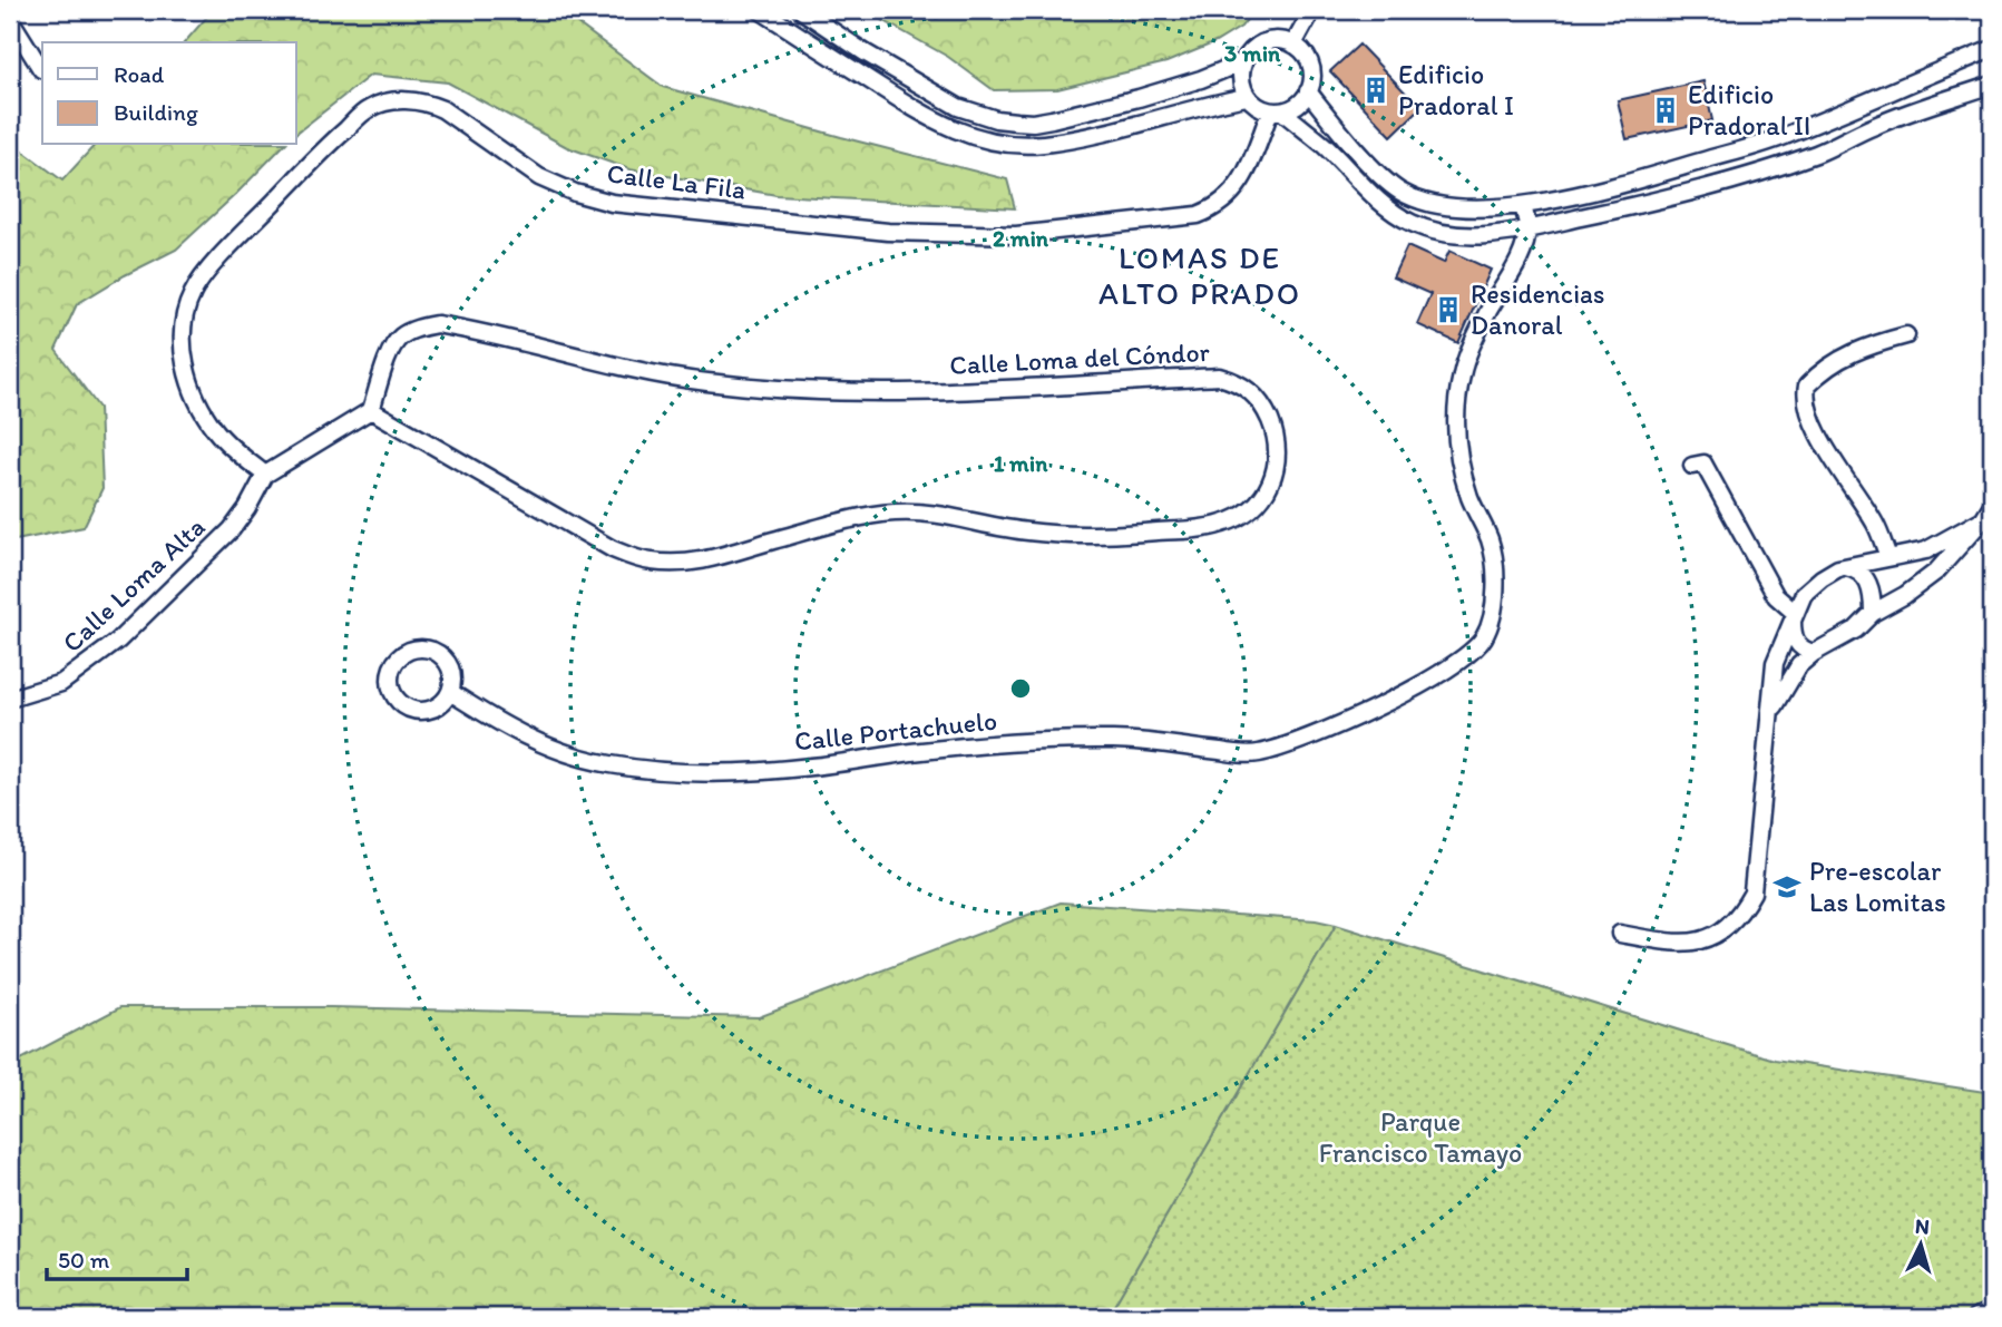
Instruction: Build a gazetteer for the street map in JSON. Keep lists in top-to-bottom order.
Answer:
{
  "streets": {
    "street": [
      "Calle La Fila",
      "Calle Loma del Cóndor",
      "Calle Loma Alta",
      "Calle Portachuelo"
    ]
  },
  "crossings": [
    ["Calle La Fila", "Calle Loma Alta"]
  ],
  "districts": ["LOMAS DE ALTO PRADO"],
  "parks": ["Parque Francisco Tamayo"],
  "places": {
    "building": ["Edificio Pradoral I", "Edificio Pradoral II", "Residencias Danoral"],
    "school or university": ["Pre-escolar Las Lomitas"]
  },
  "legend": ["Road", "Building"],
  "scale_bar": "50 m",
  "north": "top",
  "rings": ["3 min", "2 min", "1 min"]
}
